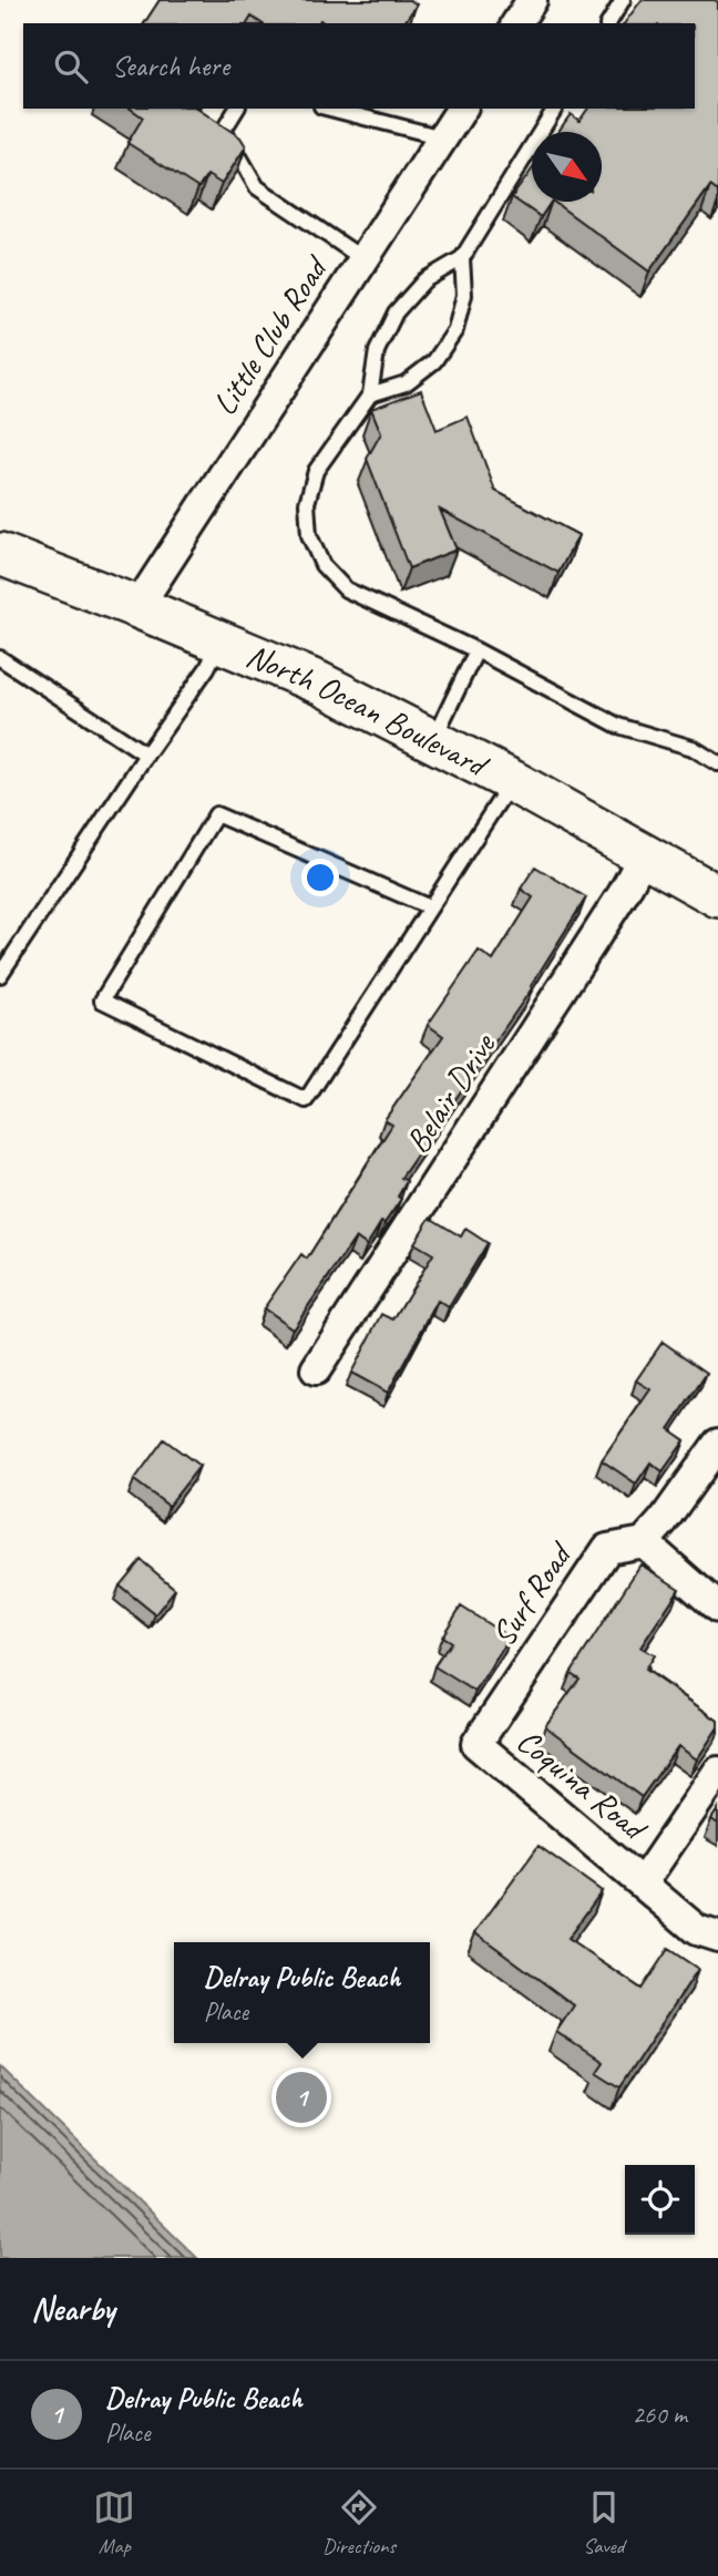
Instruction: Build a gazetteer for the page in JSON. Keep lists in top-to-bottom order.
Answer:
{
  "streets": {
    "main road": ["North Ocean Boulevard"],
    "street": [
      "Little Club Road",
      "Belair Drive",
      "Surf Road",
      "Coquina Road"
    ]
  },
  "crossings": [
    ["Little Club Road", "North Ocean Boulevard"],
    ["North Ocean Boulevard", "Belair Drive"],
    ["Surf Road", "Coquina Road"]
  ],
  "north": "bottom right",
  "page": {
    "search": "Search here",
    "popup": ["Delray Public Beach", "Place"],
    "pins": "1",
    "heading": "Nearby",
    "list": [
      {
        "mark": "1",
        "name": "Delray Public Beach",
        "note": "Place",
        "value": "260 m"
      }
    ],
    "nav": ["Map", "Directions", "Saved"]
  }
}
